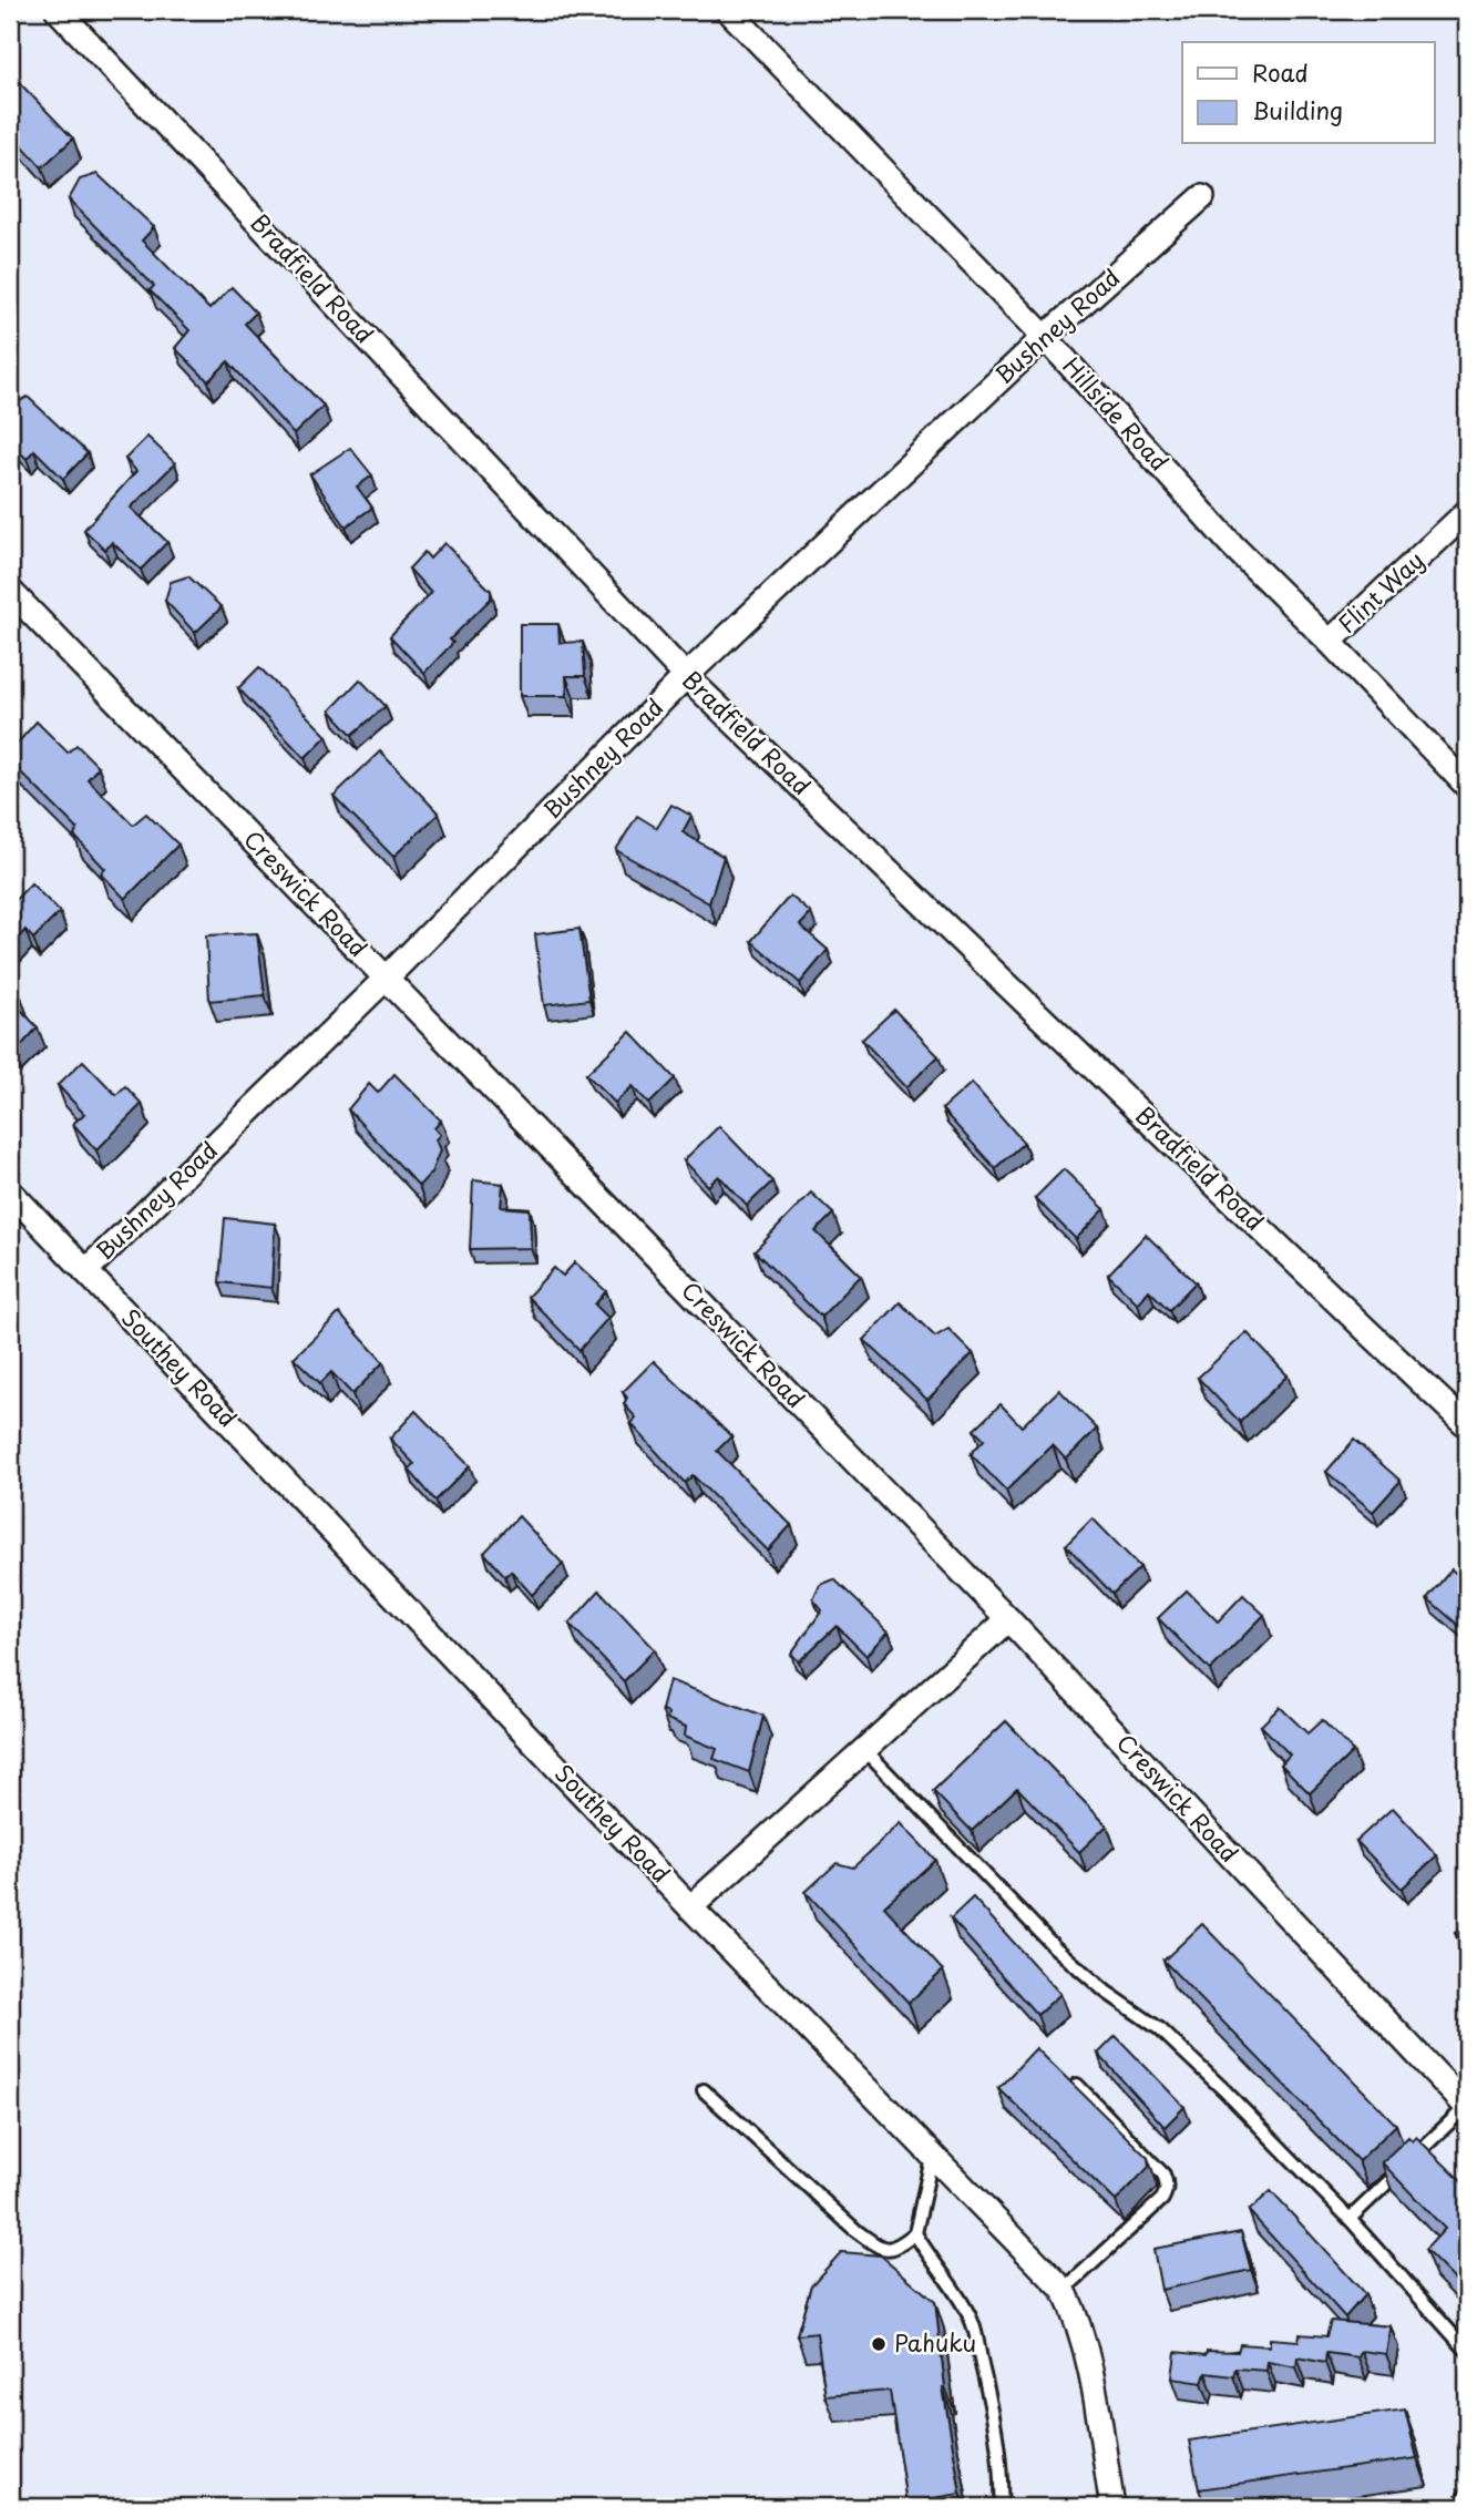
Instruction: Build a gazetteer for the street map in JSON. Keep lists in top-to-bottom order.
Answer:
{
  "streets": {
    "street": [
      "Bradfield Road",
      "Bushney Road",
      "Hillside Road",
      "Flint Way",
      "Creswick Road",
      "Southey Road"
    ]
  },
  "crossings": [
    ["Bradfield Road", "Bushney Road"],
    ["Bushney Road", "Hillside Road"],
    ["Bushney Road", "Creswick Road"],
    ["Bushney Road", "Southey Road"],
    ["Hillside Road", "Flint Way"]
  ],
  "places": ["Pahuku"],
  "legend": ["Road", "Building"]
}
